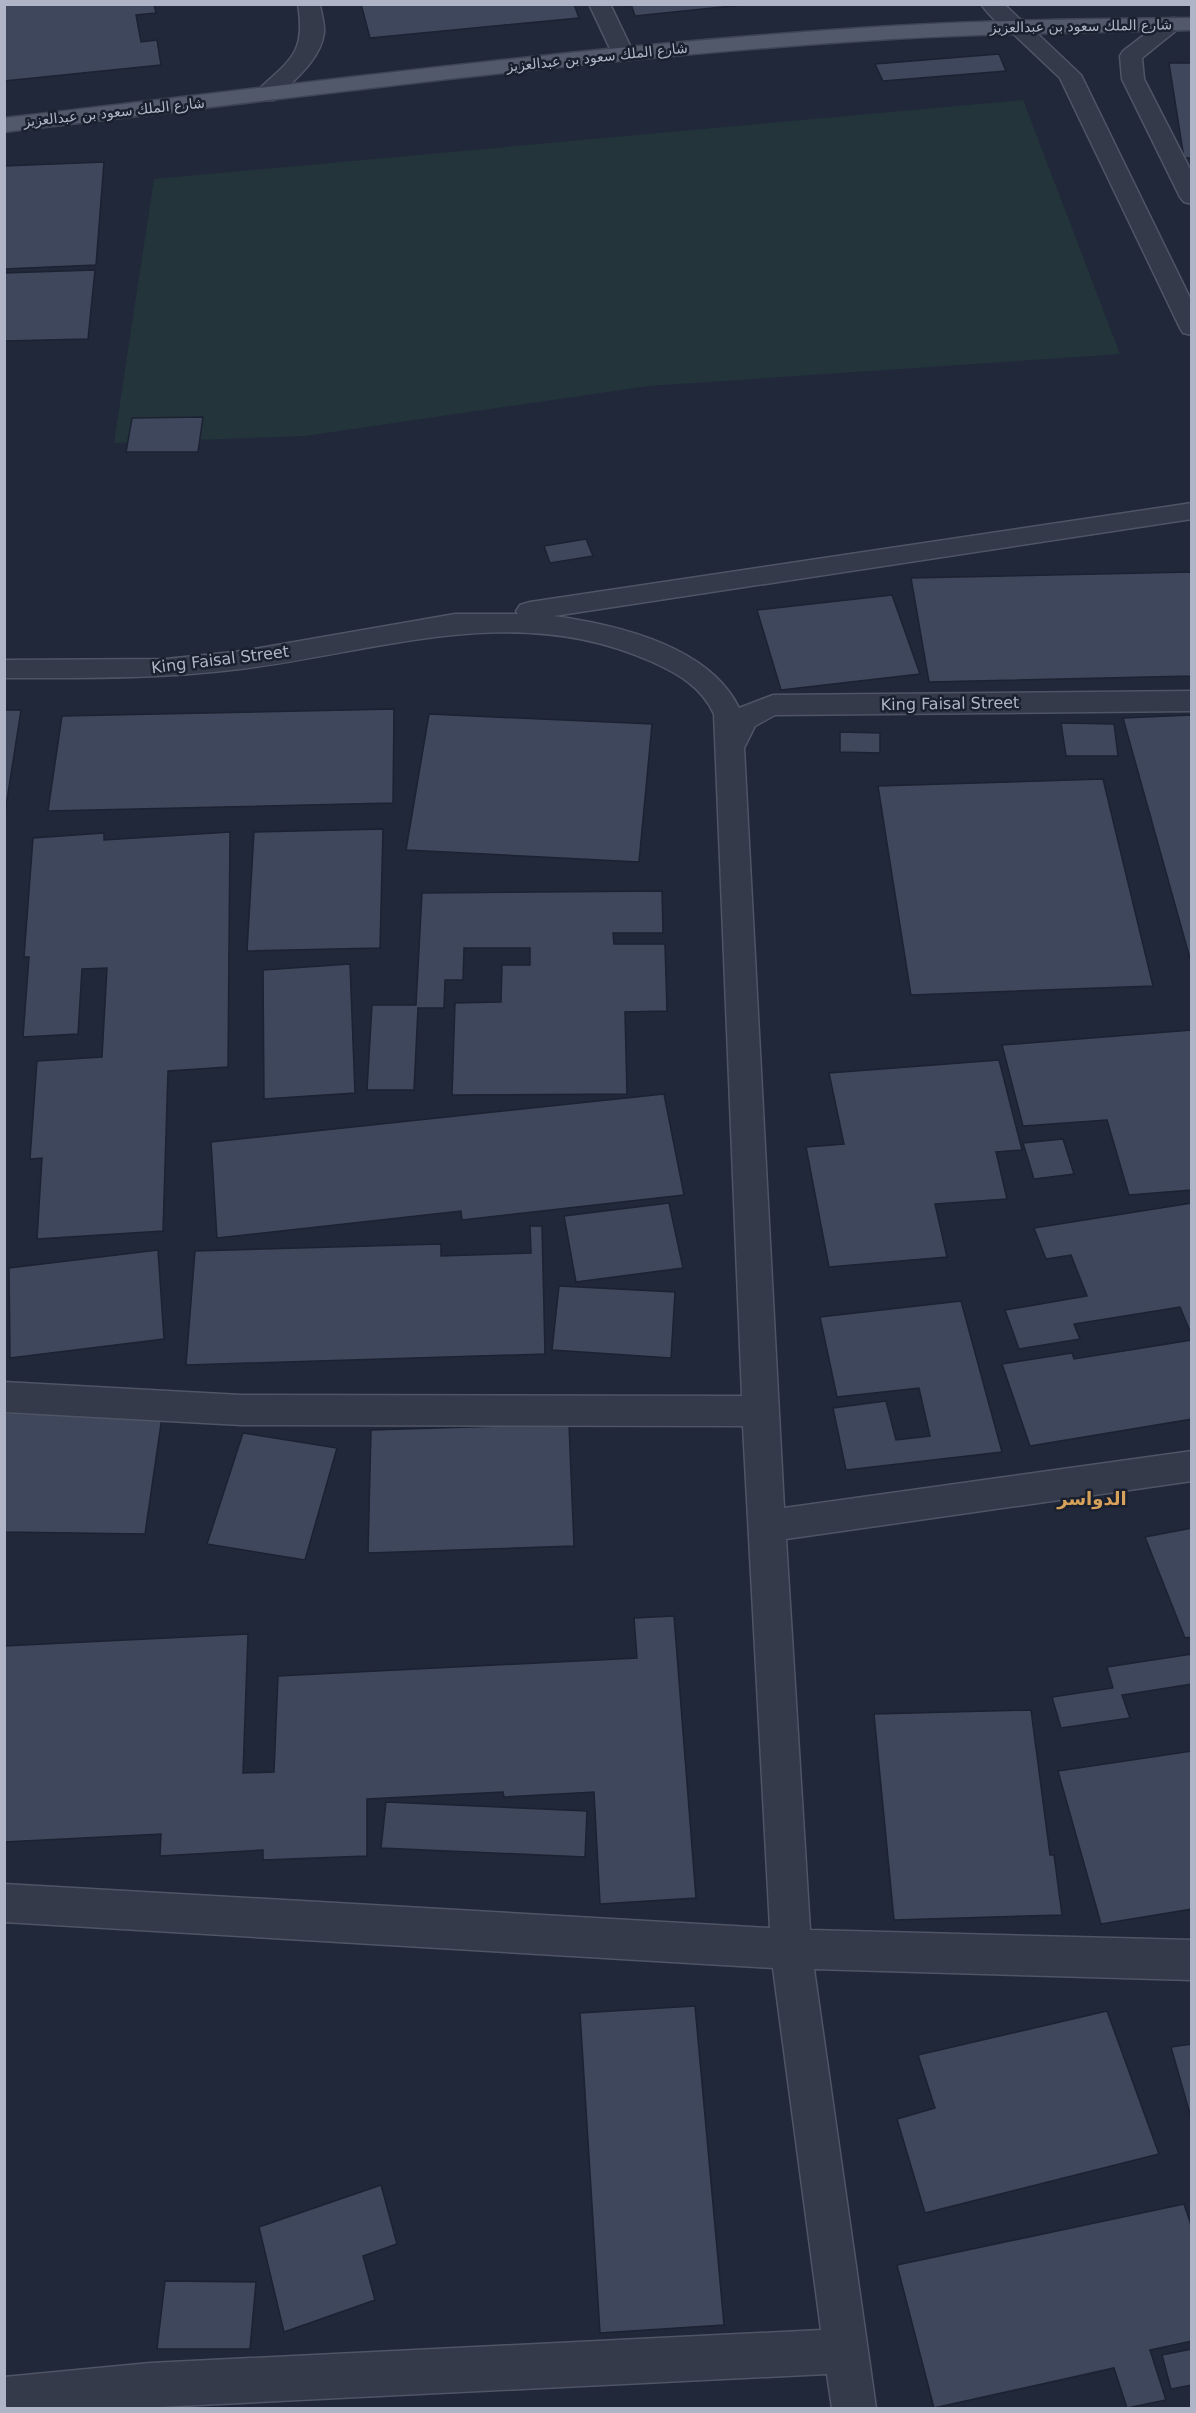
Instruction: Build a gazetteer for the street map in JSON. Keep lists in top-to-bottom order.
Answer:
{
  "streets": {
    "main road": ["شارع الملك سعود بن عبدالعزيز"],
    "street": ["King Faisal Street"]
  },
  "districts": ["الدواسر"]
}
